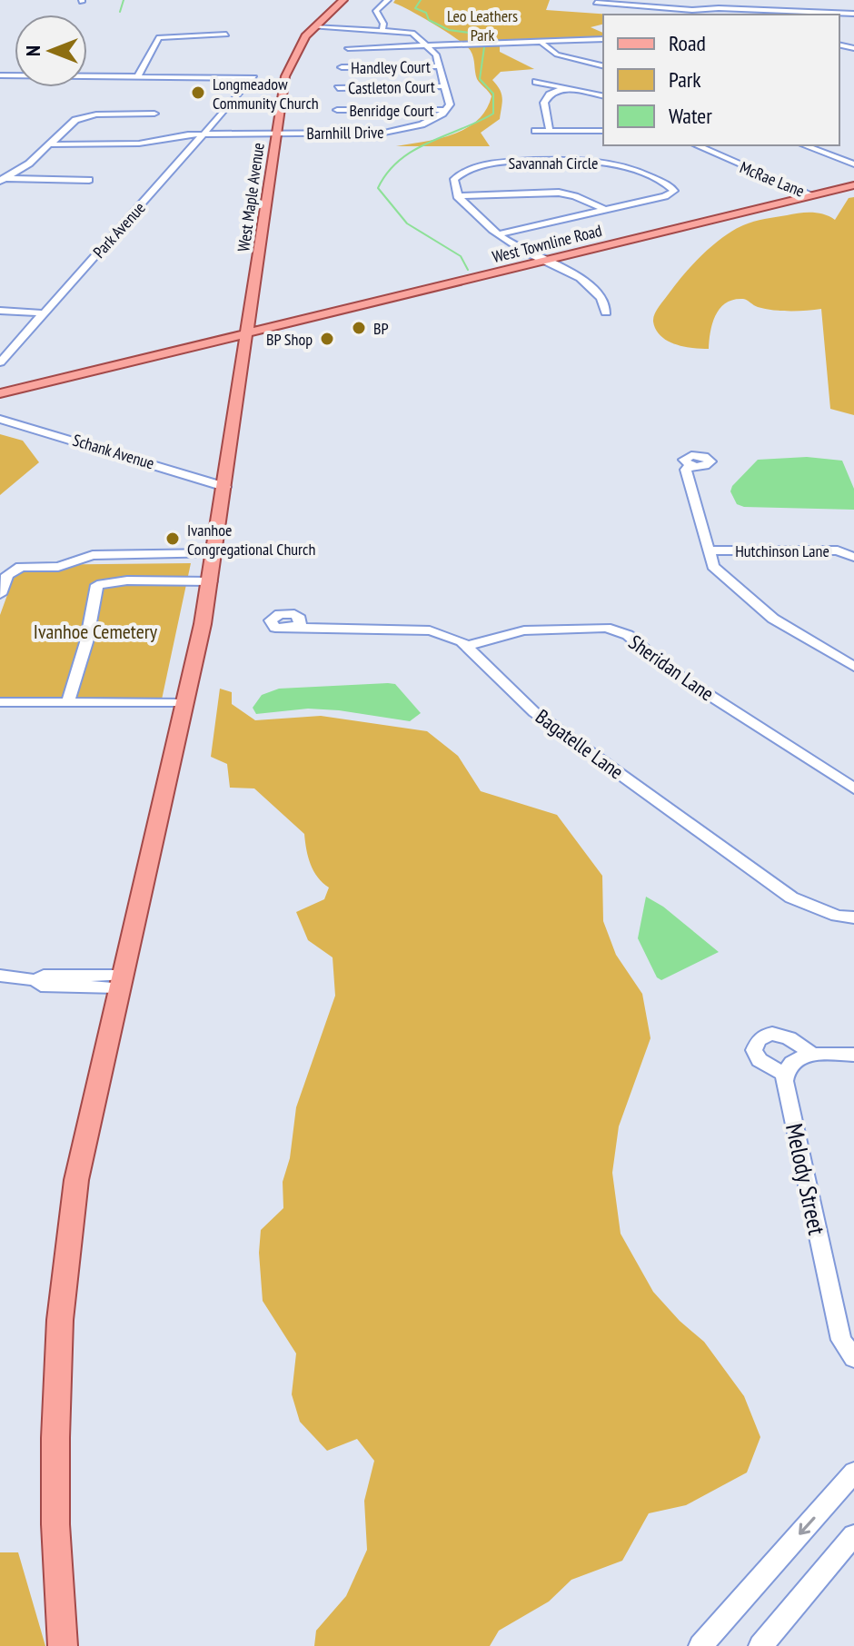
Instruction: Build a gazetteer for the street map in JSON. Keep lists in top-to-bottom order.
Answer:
{
  "streets": {
    "main road": ["West Maple Avenue", "West Townline Road"],
    "street": [
      "Handley Court",
      "Castleton Court",
      "Benridge Court",
      "Barnhill Drive",
      "Savannah Circle",
      "McRae Lane",
      "Park Avenue",
      "Schank Avenue",
      "Hutchinson Lane",
      "Sheridan Lane",
      "Bagatelle Lane",
      "Melody Street"
    ]
  },
  "crossings": [
    ["Benridge Court", "Barnhill Drive"],
    ["Barnhill Drive", "West Maple Avenue"],
    ["Barnhill Drive", "Park Avenue"],
    ["McRae Lane", "West Townline Road"],
    ["West Maple Avenue", "West Townline Road"],
    ["West Maple Avenue", "Schank Avenue"],
    ["Sheridan Lane", "Bagatelle Lane"]
  ],
  "parks": ["Leo Leathers Park", "Ivanhoe Cemetery"],
  "places": [
    "Longmeadow Community Church",
    "BP",
    "BP Shop",
    "Ivanhoe Congregational Church"
  ],
  "legend": ["Road", "Park", "Water"],
  "north": "left"
}
